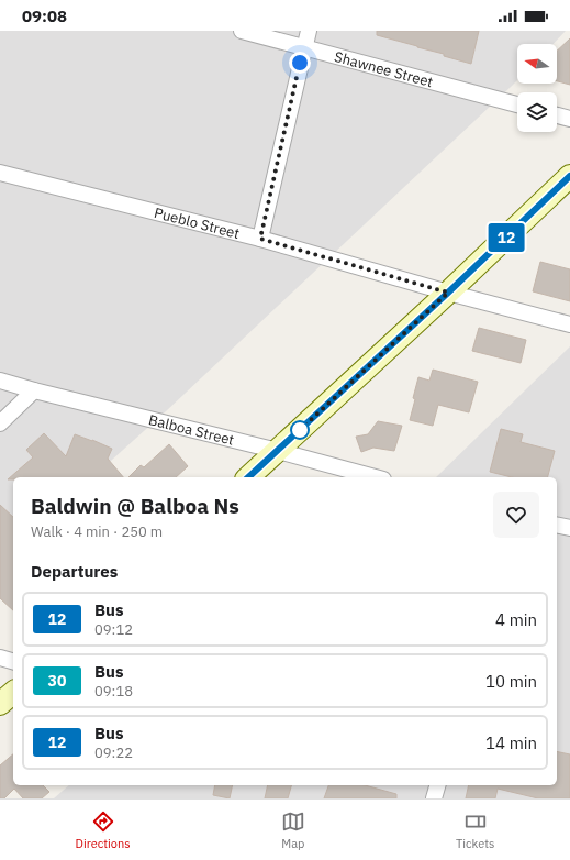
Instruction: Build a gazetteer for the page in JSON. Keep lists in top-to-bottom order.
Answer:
{
  "streets": {
    "street": ["Shawnee Street", "Pueblo Street", "Balboa Street"]
  },
  "lines": ["bus line 12"],
  "north": "left",
  "page": {
    "status": "09:08",
    "on_map": "12",
    "heading": [
      ["Baldwin @ Balboa Ns", "Walk · 4 min · 250 m"],
      "Departures"
    ],
    "list": [
      {
        "mark": "12",
        "name": "Bus",
        "note": "09:12",
        "value": "4 min"
      },
      {
        "mark": "30",
        "name": "Bus",
        "note": "09:18",
        "value": "10 min"
      },
      {
        "mark": "12",
        "name": "Bus",
        "note": "09:22",
        "value": "14 min"
      }
    ],
    "tabs": ["Directions", "Map", "Tickets"]
  }
}
